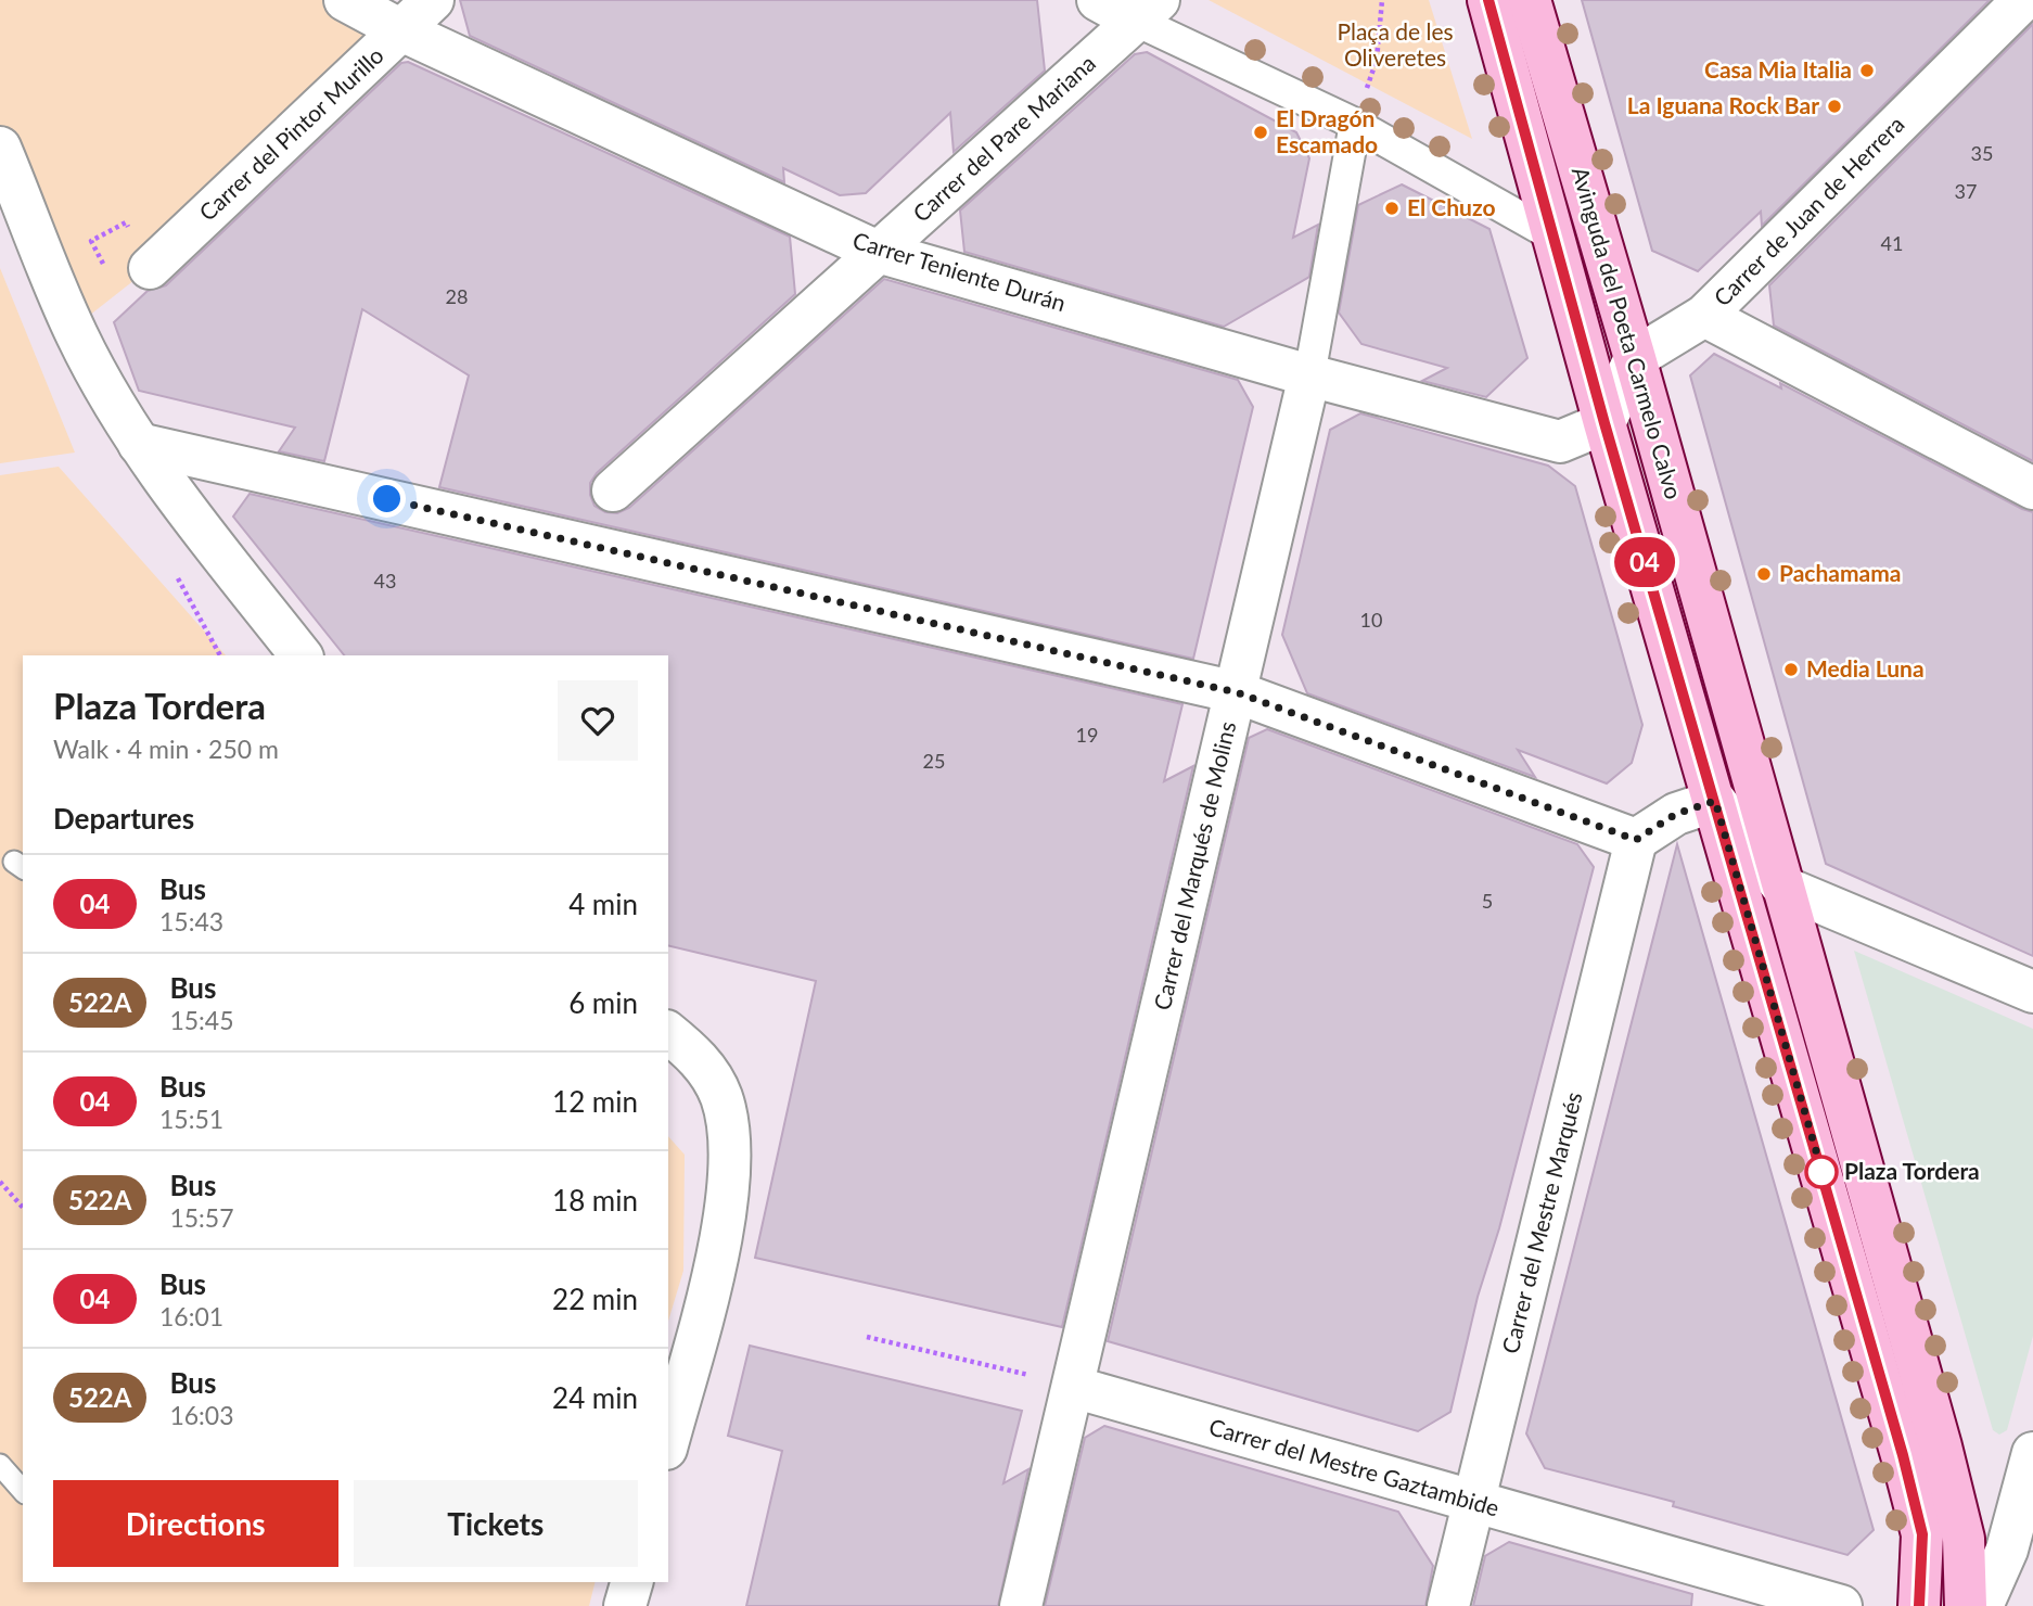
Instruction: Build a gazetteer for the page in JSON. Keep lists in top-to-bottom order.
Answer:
{
  "streets": {
    "main road": ["Avinguda del Poeta Carmelo Calvo"],
    "street": [
      "Carrer del Pintor Murillo",
      "Carrer del Pare Mariana",
      "Carrer de Juan de Herrera",
      "Carrer Teniente Durán",
      "Carrer del Marqués de Molins",
      "Carrer del Mestre Marqués",
      "Carrer del Mestre Gaztambide"
    ]
  },
  "crossings": [
    ["Carrer del Pintor Murillo", "Carrer Teniente Durán"],
    ["Carrer del Pare Mariana", "Carrer Teniente Durán"],
    ["Carrer de Juan de Herrera", "Avinguda del Poeta Carmelo Calvo"],
    ["Carrer Teniente Durán", "Avinguda del Poeta Carmelo Calvo"],
    ["Carrer Teniente Durán", "Carrer del Marqués de Molins"],
    ["Carrer del Marqués de Molins", "Carrer del Mestre Gaztambide"],
    ["Carrer del Mestre Marqués", "Carrer del Mestre Gaztambide"]
  ],
  "parks": ["Plaça de les Oliveretes"],
  "places": [
    "Casa Mia Italia",
    "La Iguana Rock Bar",
    "El Dragón Escamado",
    "El Chuzo",
    "Pachamama",
    "Media Luna",
    "Plaza Tordera"
  ],
  "lines": ["bus line 04"],
  "house_numbers": [
    "35",
    "37",
    "41",
    "28",
    "43",
    "10",
    "19",
    "25",
    "5"
  ],
  "page": {
    "on_map": "04",
    "heading": [
      ["Plaza Tordera", "Walk · 4 min · 250 m"],
      "Departures"
    ],
    "list": [
      {
        "mark": "04",
        "name": "Bus",
        "note": "15:43",
        "value": "4 min"
      },
      {
        "mark": "522A",
        "name": "Bus",
        "note": "15:45",
        "value": "6 min"
      },
      {
        "mark": "04",
        "name": "Bus",
        "note": "15:51",
        "value": "12 min"
      },
      {
        "mark": "522A",
        "name": "Bus",
        "note": "15:57",
        "value": "18 min"
      },
      {
        "mark": "04",
        "name": "Bus",
        "note": "16:01",
        "value": "22 min"
      },
      {
        "mark": "522A",
        "name": "Bus",
        "note": "16:03",
        "value": "24 min"
      }
    ],
    "buttons": ["Directions", "Tickets"]
  }
}
